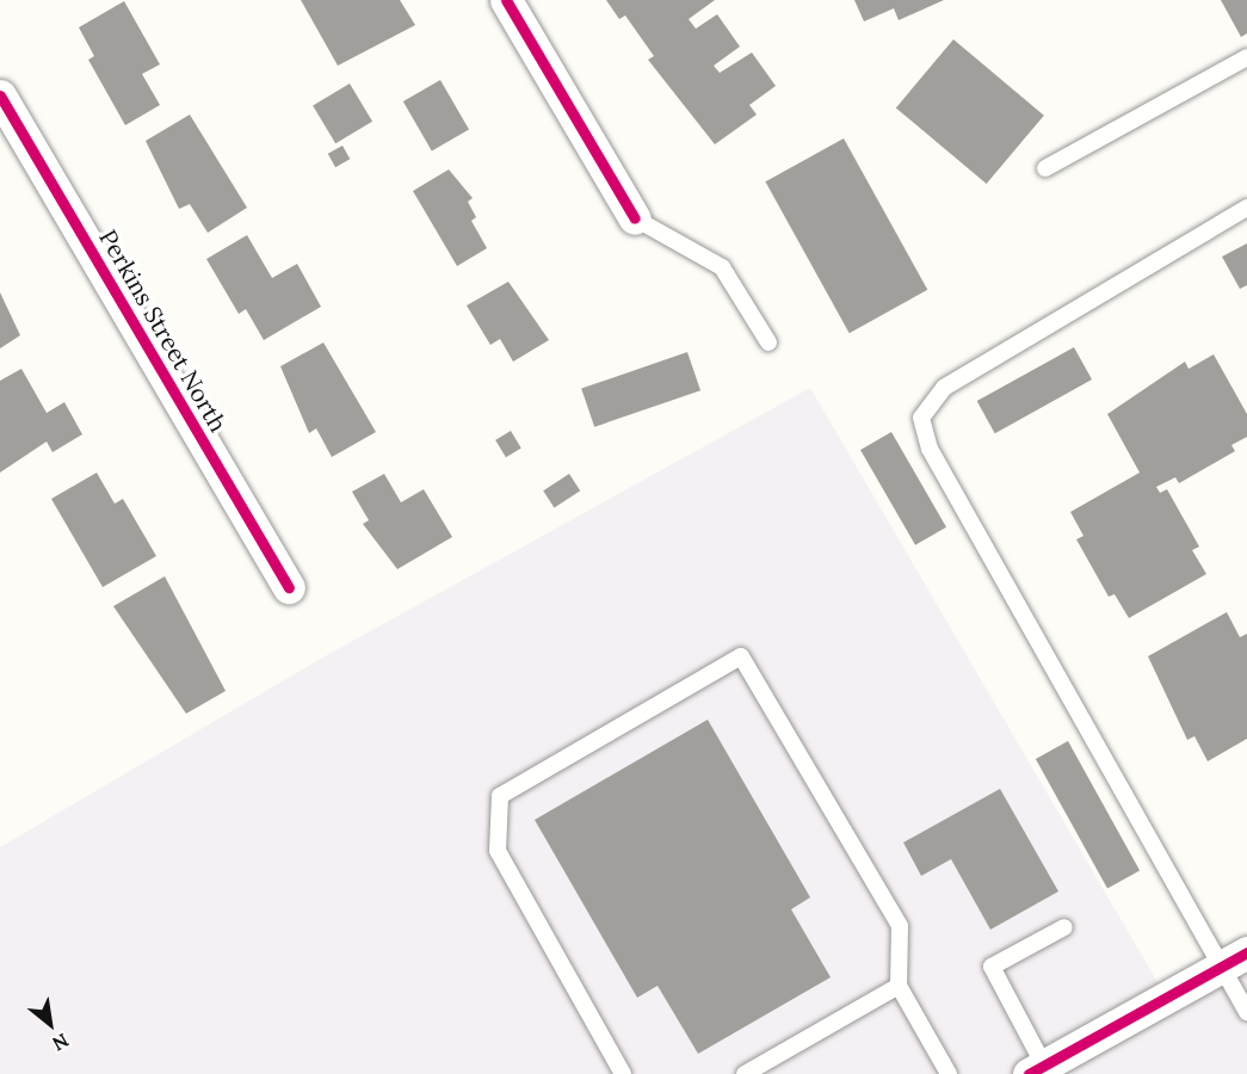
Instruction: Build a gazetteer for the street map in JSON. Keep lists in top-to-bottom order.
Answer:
{
  "streets": {
    "street": ["Perkins Street North"]
  },
  "north": "bottom right"
}
